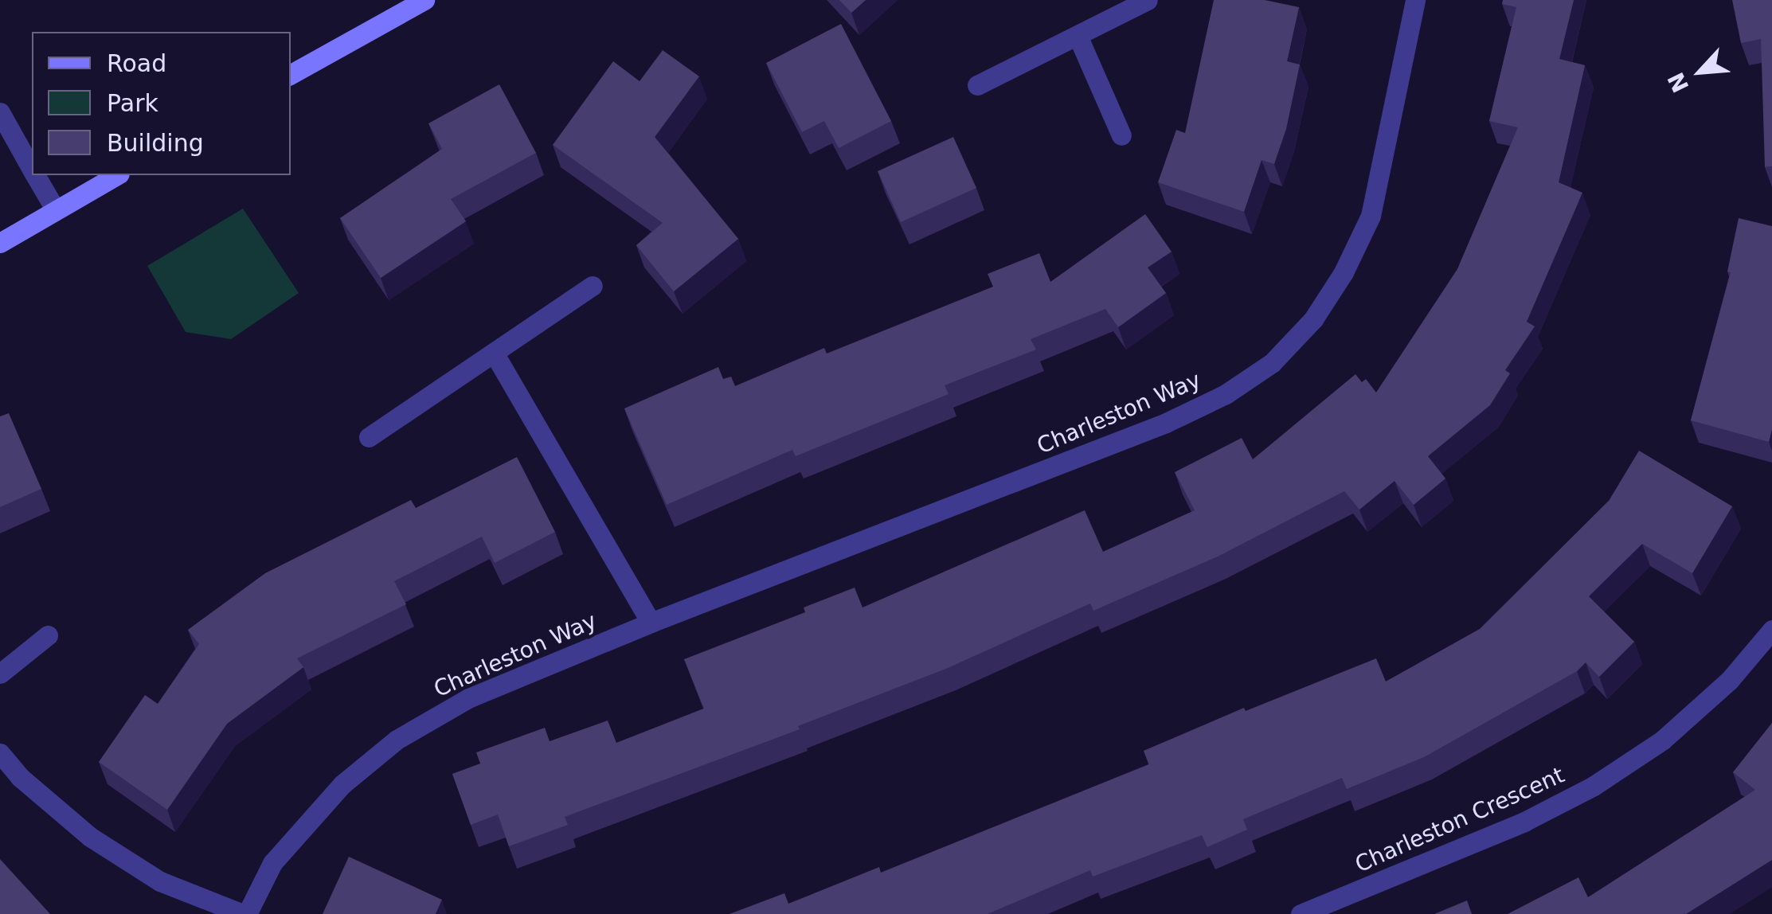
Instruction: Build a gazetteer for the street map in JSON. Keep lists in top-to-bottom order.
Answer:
{
  "streets": {
    "street": ["Charleston Way", "Charleston Crescent"]
  },
  "legend": ["Road", "Park", "Building"],
  "north": "bottom left"
}
